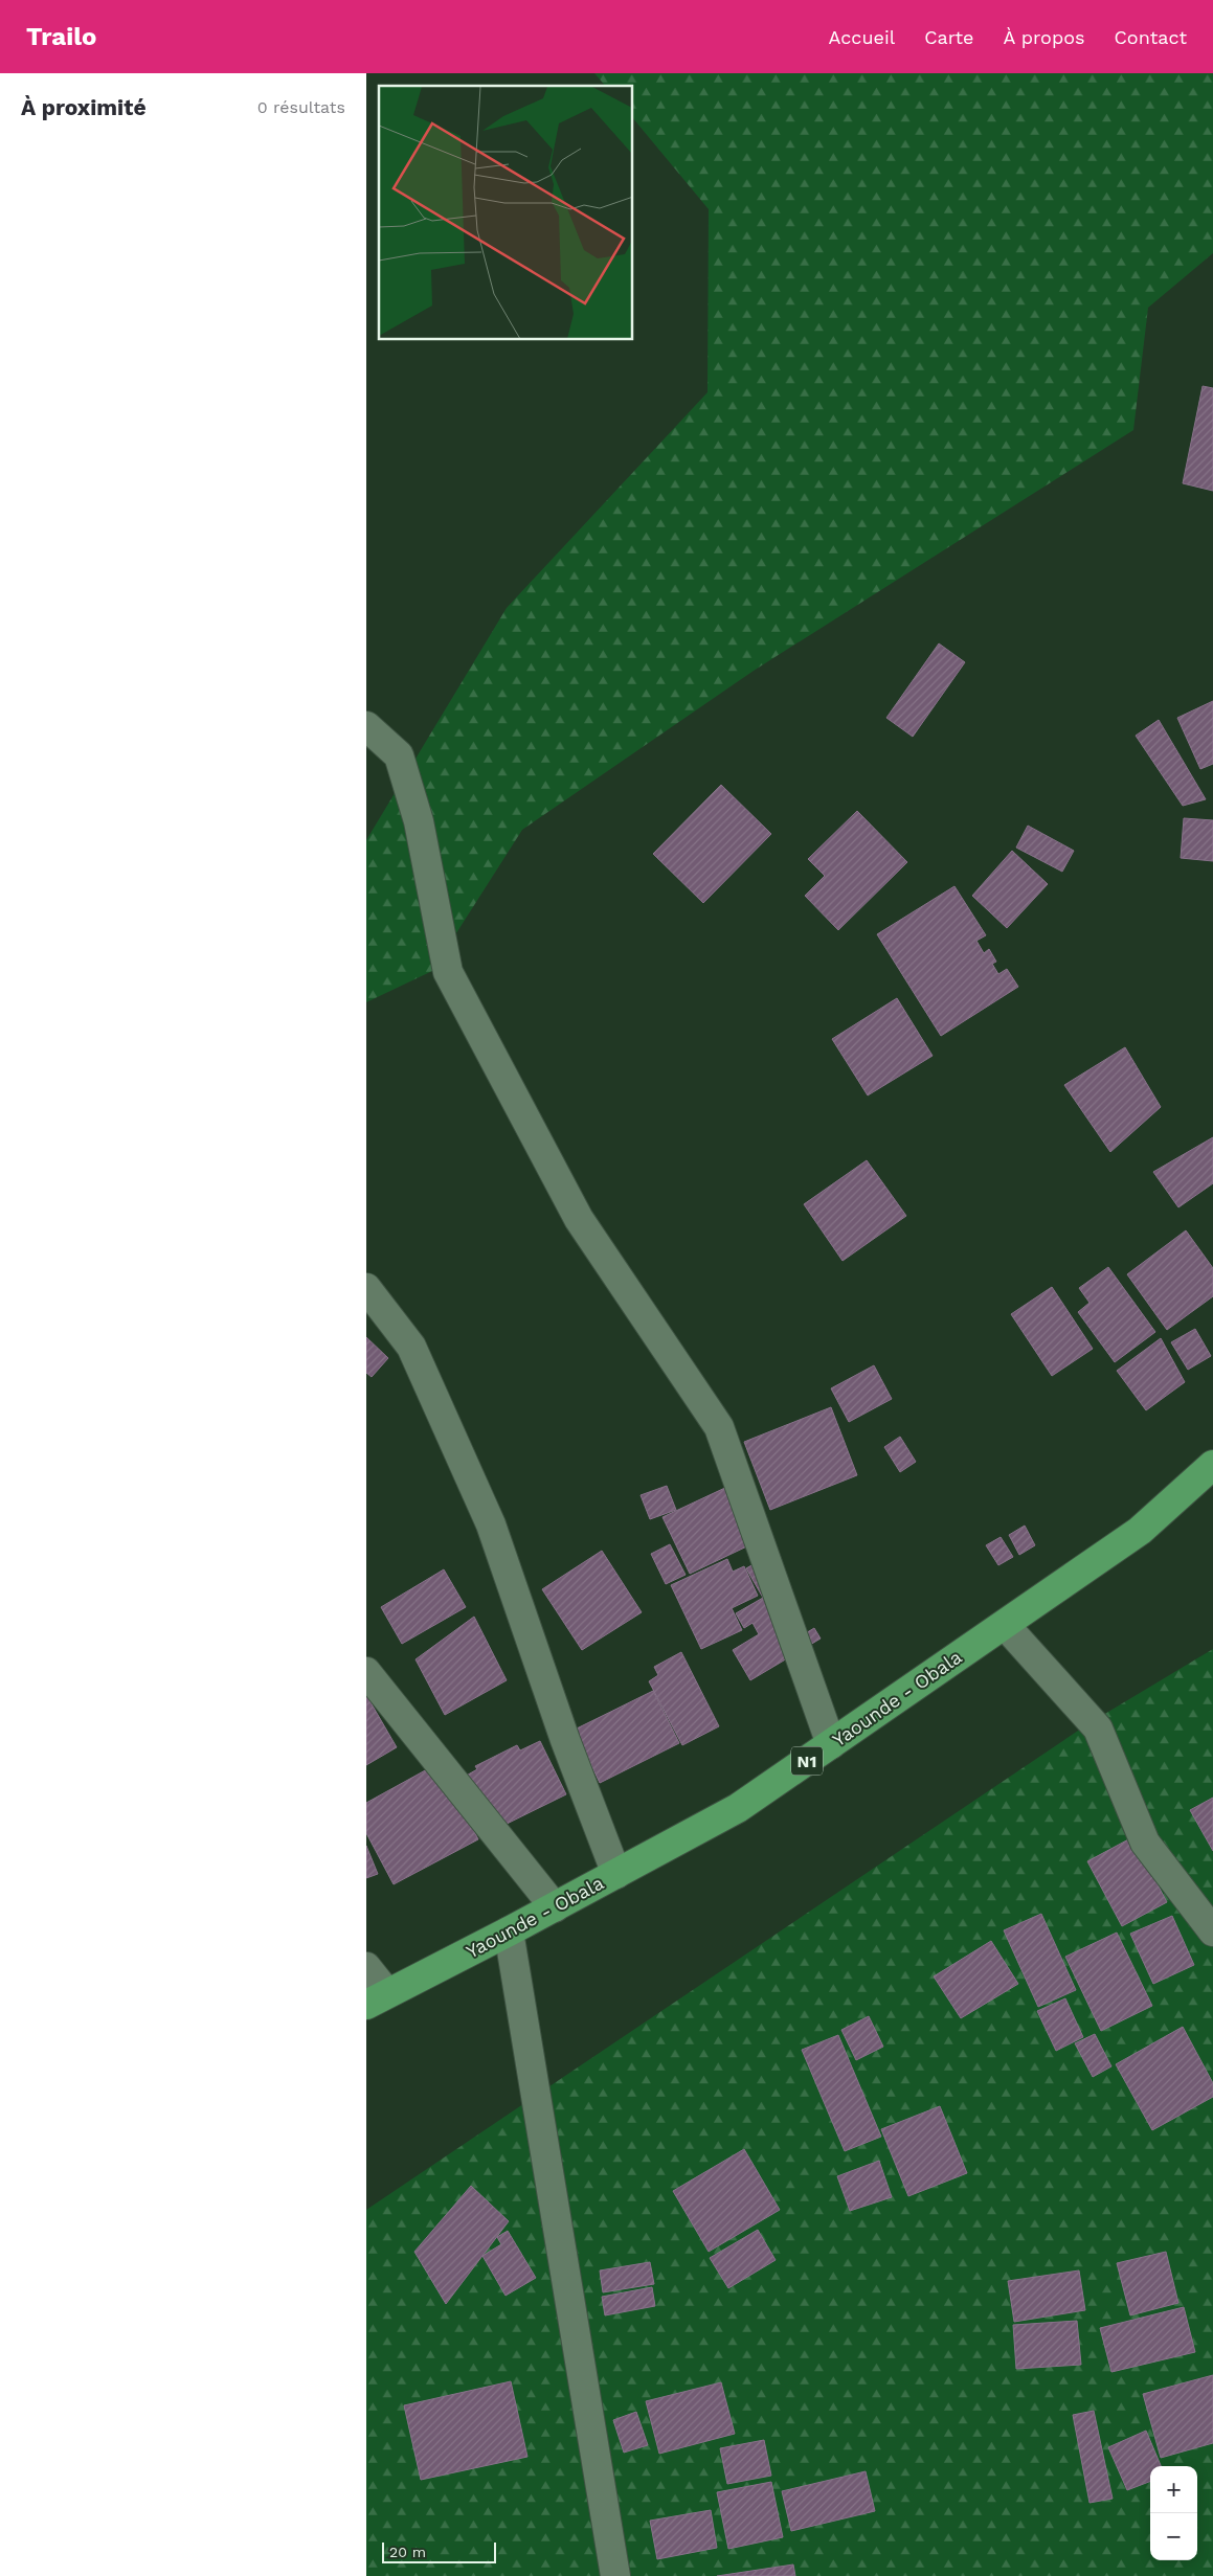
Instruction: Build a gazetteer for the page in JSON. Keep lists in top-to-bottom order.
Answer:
{
  "streets": {
    "highway": ["Yaounde - Obala", "N1"]
  },
  "scale_bar": "20 m",
  "page": {
    "header": "Trailo",
    "nav": [
      "Accueil",
      "Carte",
      "À propos",
      "Contact"
    ],
    "heading": ["À proximité", "0 résultats"],
    "map_buttons": ["+", "−"],
    "scale": "20 m"
  }
}
